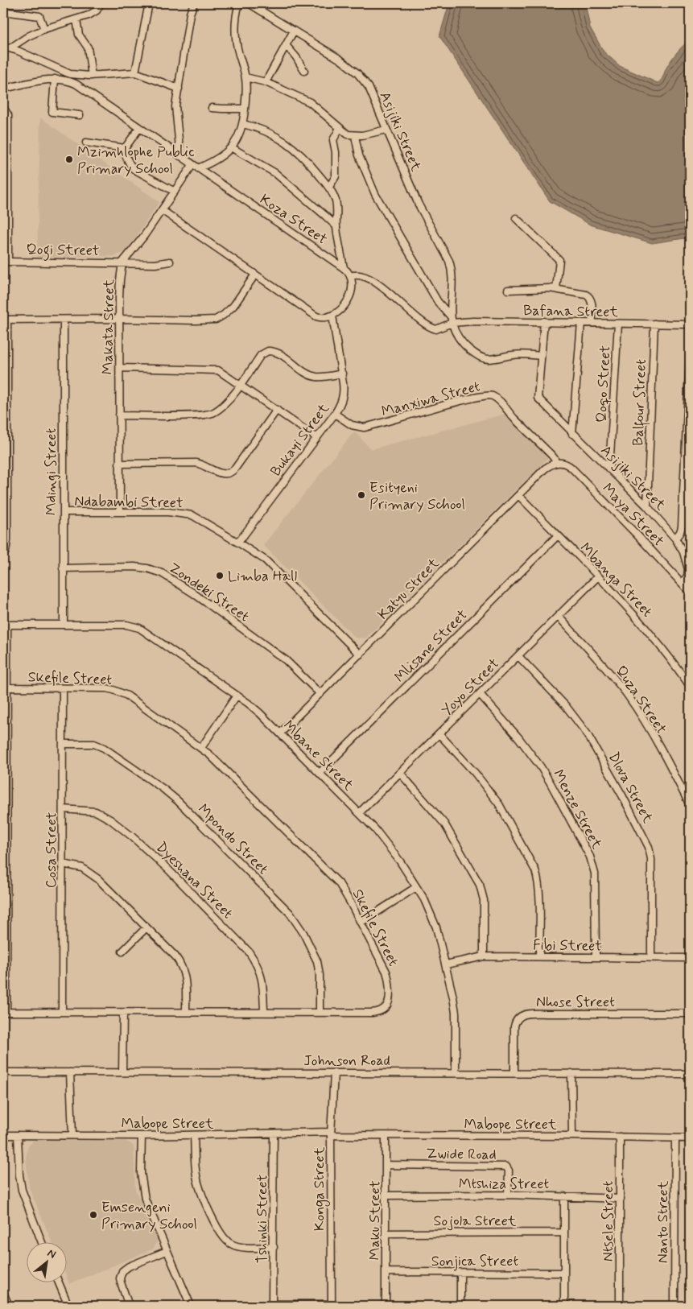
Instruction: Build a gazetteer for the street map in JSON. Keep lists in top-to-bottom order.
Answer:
{
  "streets": {
    "street": [
      "Asijiki Street",
      "Koza Street",
      "Qogi Street",
      "Bafana Street",
      "Makata Street",
      "Qoqo Street",
      "Manxiwa Street",
      "Balfour Street",
      "Bukayi Street",
      "Mdingi Street",
      "Ndabambi Street",
      "Maya Street",
      "Mbanga Street",
      "Katyu Street",
      "Zondeki Street",
      "Mlisane Street",
      "Skefile Street",
      "Yoyo Street",
      "Quza Street",
      "Mbane Street",
      "Dlova Street",
      "Menze Street",
      "Mpondo Street",
      "Cosa Street",
      "Dyeshana Street",
      "Fibi Street",
      "Nhose Street",
      "Johnson Road",
      "Mabope Street",
      "Zwide Road",
      "Mtshiza Street",
      "Konga Street",
      "Tshinki Street",
      "Maku Street",
      "Sojola Street",
      "Ntsele Street",
      "Nanto Street",
      "Sonjica Street"
    ]
  },
  "crossings": [
    ["Asijiki Street", "Bafana Street"],
    ["Asijiki Street", "Qoqo Street"],
    ["Asijiki Street", "Balfour Street"],
    ["Asijiki Street", "Maya Street"],
    ["Koza Street", "Bafana Street"],
    ["Koza Street", "Makata Street"],
    ["Qogi Street", "Makata Street"],
    ["Bafana Street", "Qoqo Street"],
    ["Bafana Street", "Balfour Street"],
    ["Makata Street", "Ndabambi Street"],
    ["Manxiwa Street", "Bukayi Street"],
    ["Manxiwa Street", "Maya Street"],
    ["Manxiwa Street", "Katyu Street"],
    ["Bukayi Street", "Ndabambi Street"],
    ["Mdingi Street", "Ndabambi Street"],
    ["Mdingi Street", "Zondeki Street"],
    ["Mdingi Street", "Mbane Street"],
    ["Ndabambi Street", "Katyu Street"],
    ["Maya Street", "Katyu Street"],
    ["Mbanga Street", "Katyu Street"],
    ["Mbanga Street", "Mlisane Street"],
    ["Mbanga Street", "Yoyo Street"],
    ["Katyu Street", "Zondeki Street"],
    ["Katyu Street", "Mbane Street"],
    ["Mlisane Street", "Mbane Street"],
    ["Skefile Street", "Mpondo Street"],
    ["Skefile Street", "Cosa Street"],
    ["Skefile Street", "Dyeshana Street"],
    ["Yoyo Street", "Quza Street"],
    ["Yoyo Street", "Mbane Street"],
    ["Yoyo Street", "Dlova Street"],
    ["Yoyo Street", "Menze Street"],
    ["Mbane Street", "Fibi Street"],
    ["Mbane Street", "Johnson Road"],
    ["Dlova Street", "Fibi Street"],
    ["Menze Street", "Fibi Street"],
    ["Mpondo Street", "Cosa Street"],
    ["Cosa Street", "Dyeshana Street"],
    ["Nhose Street", "Johnson Road"],
    ["Johnson Road", "Konga Street"],
    ["Mabope Street", "Konga Street"],
    ["Mabope Street", "Tshinki Street"],
    ["Mabope Street", "Maku Street"],
    ["Mabope Street", "Ntsele Street"],
    ["Mabope Street", "Nanto Street"],
    ["Zwide Road", "Mtshiza Street"],
    ["Zwide Road", "Maku Street"],
    ["Mtshiza Street", "Maku Street"],
    ["Mtshiza Street", "Ntsele Street"],
    ["Maku Street", "Sojola Street"],
    ["Maku Street", "Sonjica Street"]
  ],
  "places": [
    "Mzimhlophe Public Primary School",
    "Esityeni Primary School",
    "Limba Hall",
    "Emsengeni Primary School"
  ],
  "north": "top right"
}
